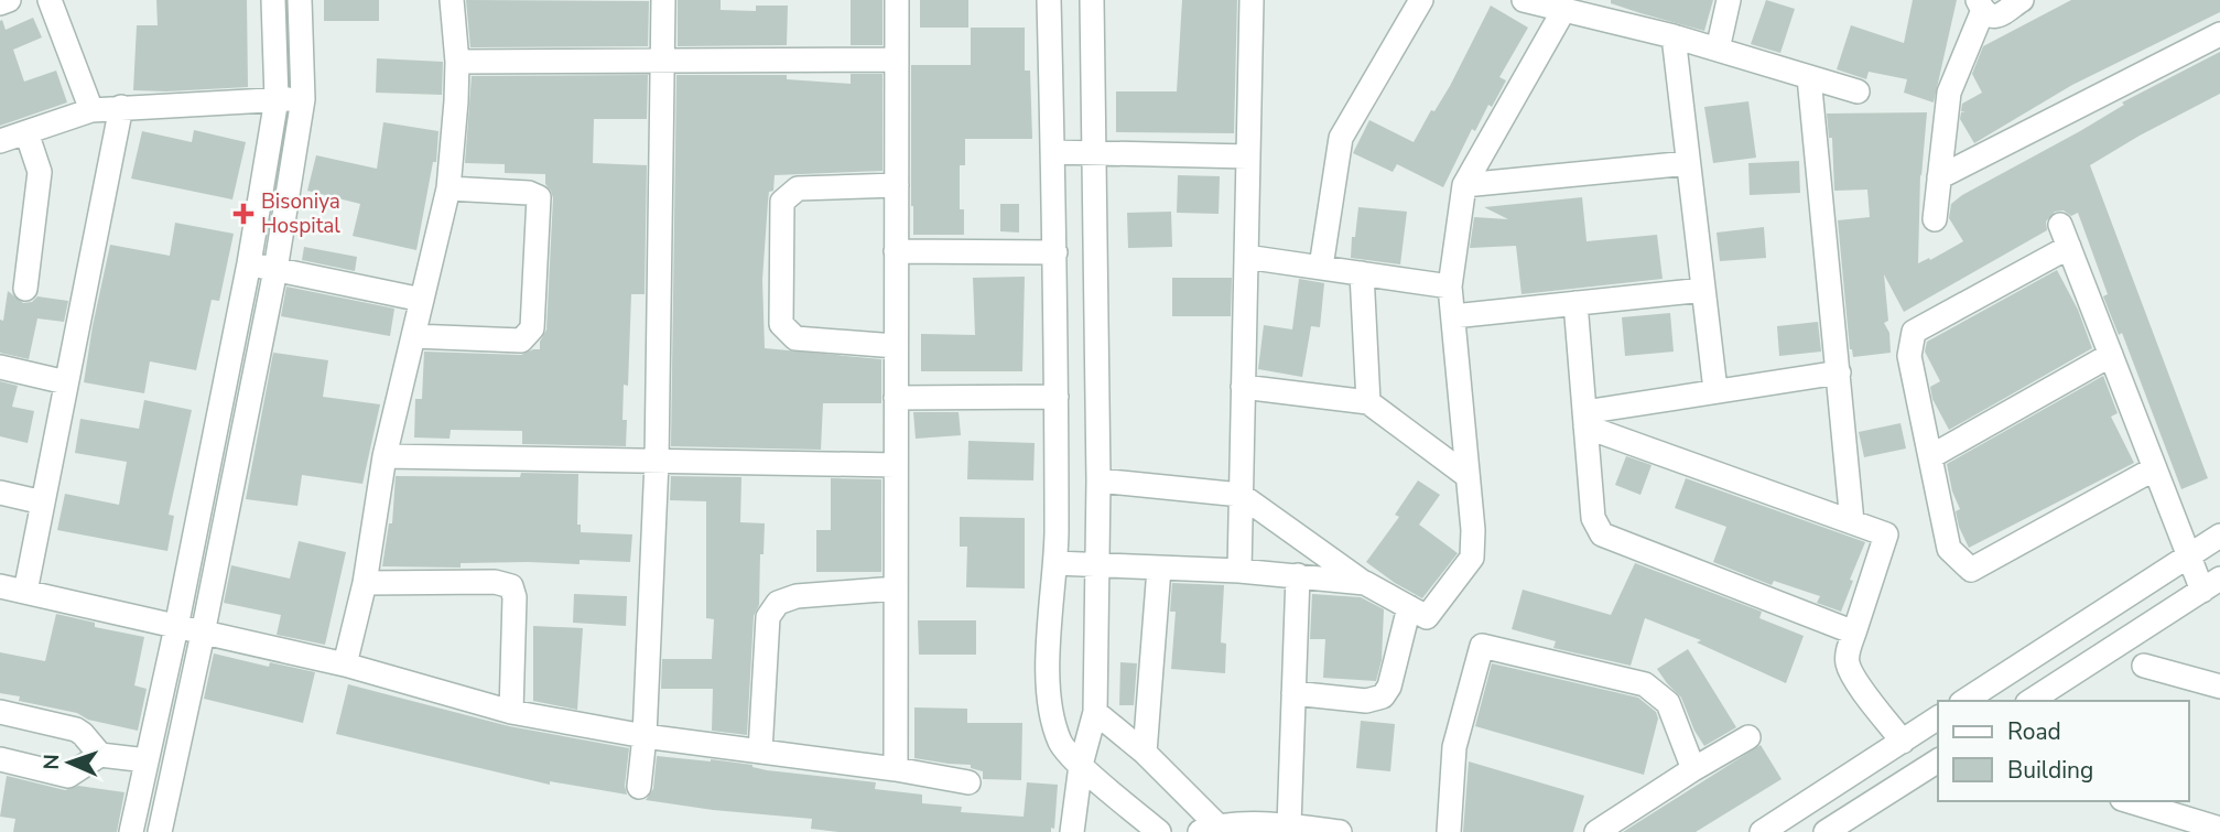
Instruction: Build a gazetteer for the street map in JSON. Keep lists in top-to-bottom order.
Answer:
{
  "places": {
    "health": ["Bisoniya Hospital"]
  },
  "legend": ["Road", "Building"],
  "north": "left"
}
